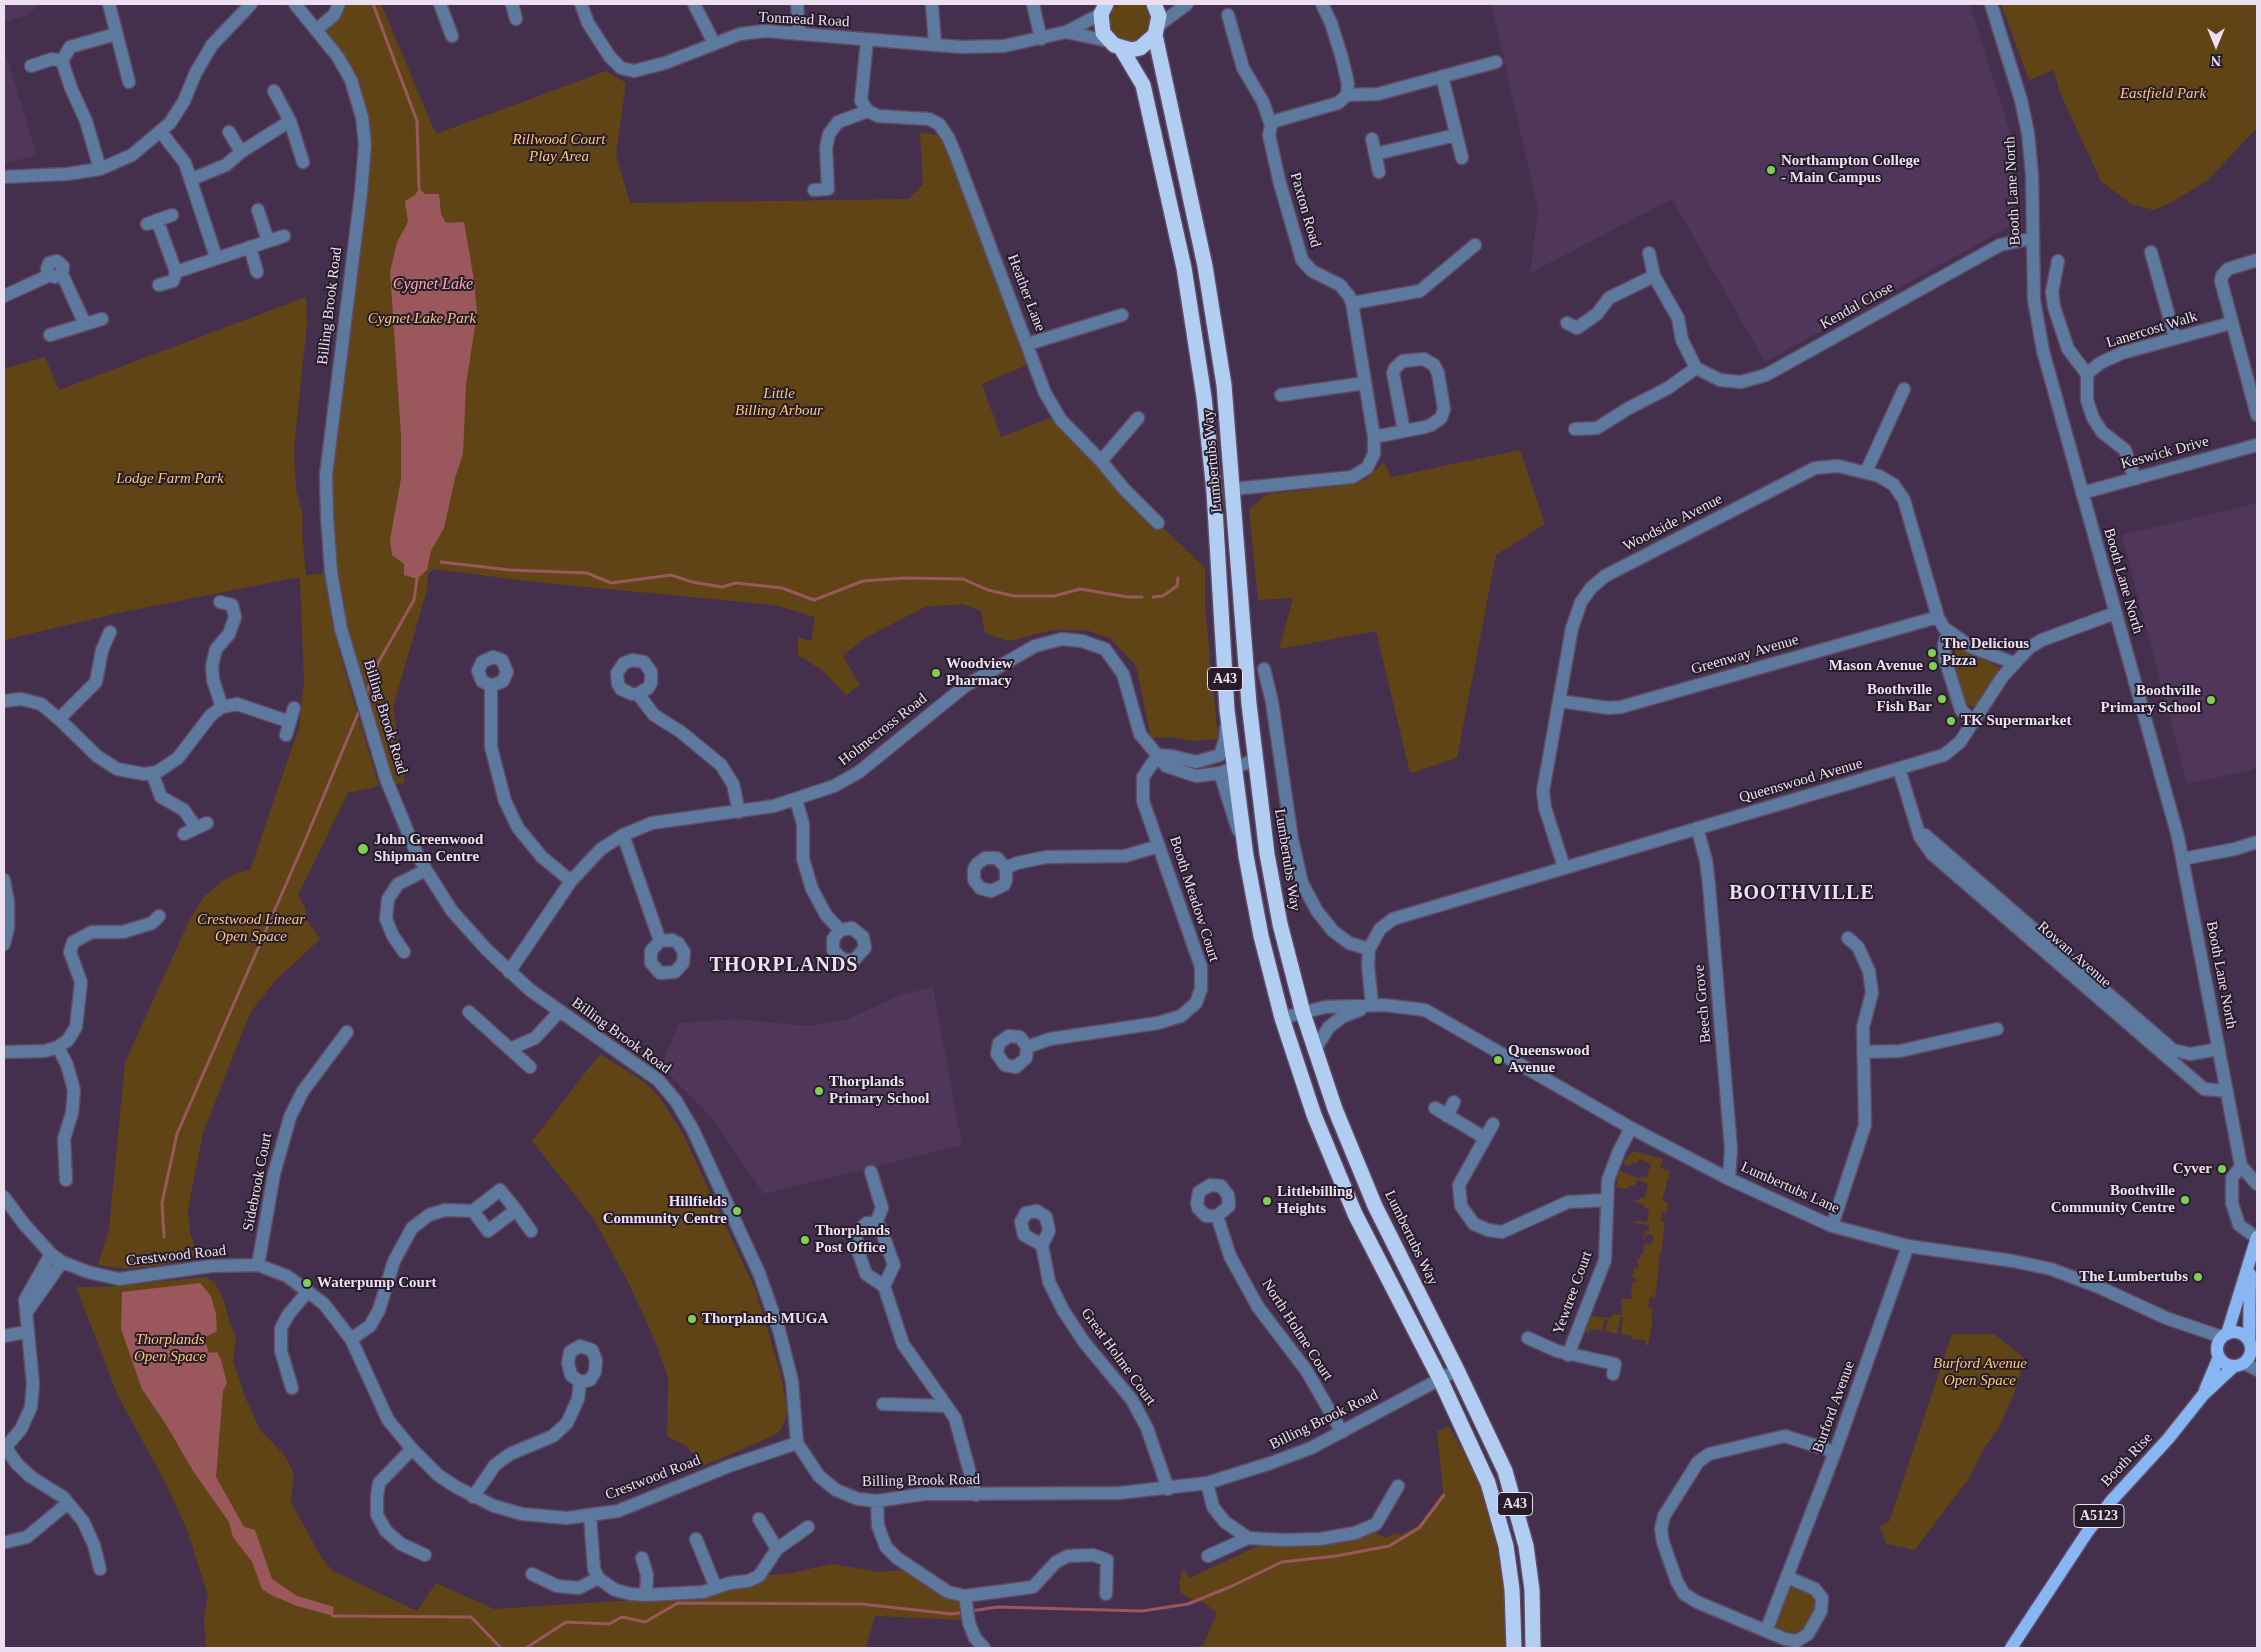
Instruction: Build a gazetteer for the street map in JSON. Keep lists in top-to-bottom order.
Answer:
{
  "streets": {
    "highway": ["Lumbertubs Way", "A43"],
    "main road": ["Booth Rise", "A5123"],
    "street": [
      "Tonmead Road",
      "Booth Lane North",
      "Paxton Road",
      "Heather Lane",
      "Billing Brook Road",
      "Kendal Close",
      "Lanercost Walk",
      "Keswick Drive",
      "Woodside Avenue",
      "Greenway Avenue",
      "Holmecross Road",
      "Queenswood Avenue",
      "Booth Meadow Court",
      "Rowan Avenue",
      "Beech Grove",
      "Sidebrook Court",
      "Lumbertubs Lane",
      "Crestwood Road",
      "Yewtree Court",
      "North Holme Court",
      "Great Holme Court",
      "Burford Avenue"
    ]
  },
  "crossings": [
    ["Tonmead Road", "Lumbertubs Way"],
    ["Tonmead Road", "A43"],
    ["Booth Lane North", "Kendal Close"],
    ["Booth Lane North", "Keswick Drive"],
    ["Booth Lane North", "Queenswood Avenue"],
    ["Booth Lane North", "Rowan Avenue"],
    ["Paxton Road", "Lumbertubs Way"],
    ["Billing Brook Road", "Lumbertubs Way"],
    ["Billing Brook Road", "Holmecross Road"],
    ["Billing Brook Road", "Crestwood Road"],
    ["Billing Brook Road", "North Holme Court"],
    ["Billing Brook Road", "Great Holme Court"],
    ["Lumbertubs Way", "A43"],
    ["Lumbertubs Way", "Holmecross Road"],
    ["Lumbertubs Way", "Queenswood Avenue"],
    ["Lumbertubs Way", "Lumbertubs Lane"],
    ["Woodside Avenue", "Greenway Avenue"],
    ["Woodside Avenue", "Queenswood Avenue"],
    ["Holmecross Road", "Booth Meadow Court"],
    ["Queenswood Avenue", "Rowan Avenue"],
    ["Queenswood Avenue", "Beech Grove"],
    ["Queenswood Avenue", "Lumbertubs Lane"],
    ["Beech Grove", "Lumbertubs Lane"],
    ["Sidebrook Court", "Crestwood Road"],
    ["Lumbertubs Lane", "Yewtree Court"],
    ["Lumbertubs Lane", "Burford Avenue"],
    ["Lumbertubs Lane", "Booth Rise"]
  ],
  "districts": ["BOOTHVILLE", "THORPLANDS"],
  "water": ["Cygnet Lake"],
  "parks": [
    "Eastfield Park",
    "Rillwood Court Play Area",
    "Cygnet Lake Park",
    "Little Billing Arbour",
    "Lodge Farm Park",
    "Crestwood Linear Open Space",
    "Thorplands Open Space",
    "Burford Avenue Open Space"
  ],
  "places": [
    "Northampton College - Main Campus",
    "The Delicious Pizza",
    "Mason Avenue",
    "Woodview Pharmacy",
    "Boothville Fish Bar",
    "Boothville Primary School",
    "TK Supermarket",
    "John Greenwood Shipman Centre",
    "Queenswood Avenue",
    "Thorplands Primary School",
    "Cyver",
    "Boothville Community Centre",
    "Littlebilling Heights",
    "Hillfields Community Centre",
    "Thorplands Post Office",
    "The Lumbertubs",
    "Waterpump Court",
    "Thorplands MUGA"
  ],
  "north": "bottom"
}
